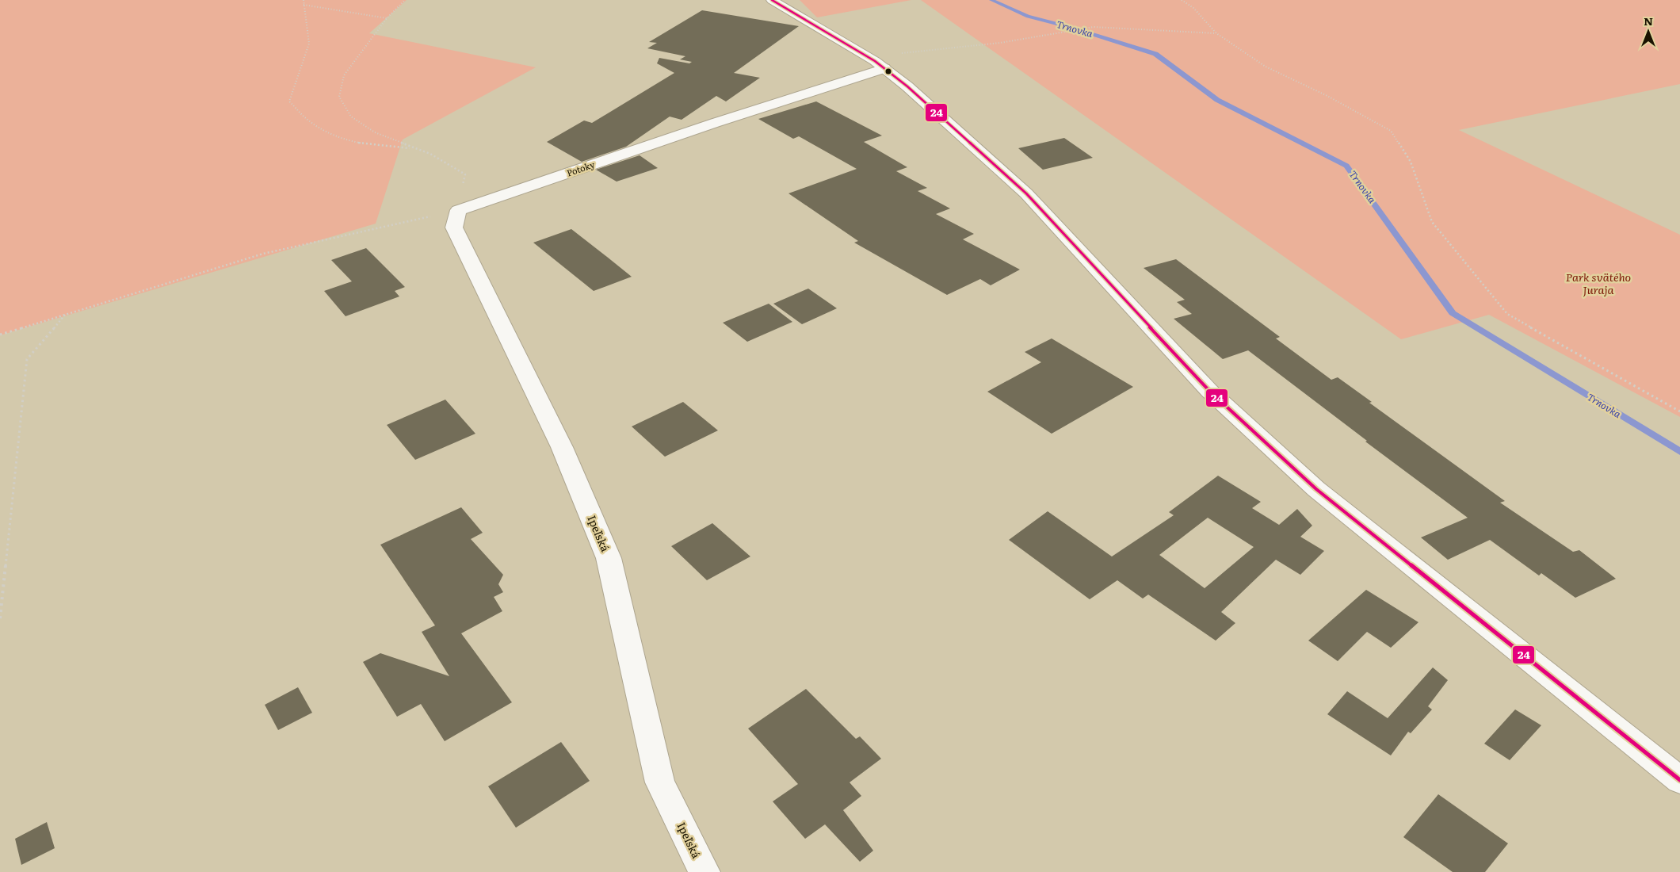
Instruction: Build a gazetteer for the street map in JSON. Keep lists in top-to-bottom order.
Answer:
{
  "streets": {
    "street": ["Potoky", "Ipeľská"]
  },
  "crossings": [
    ["Potoky", "Ipeľská"]
  ],
  "water": ["Trnovka"],
  "parks": ["Park svätého Juraja"],
  "lines": ["transit line 24"],
  "north": "top"
}
